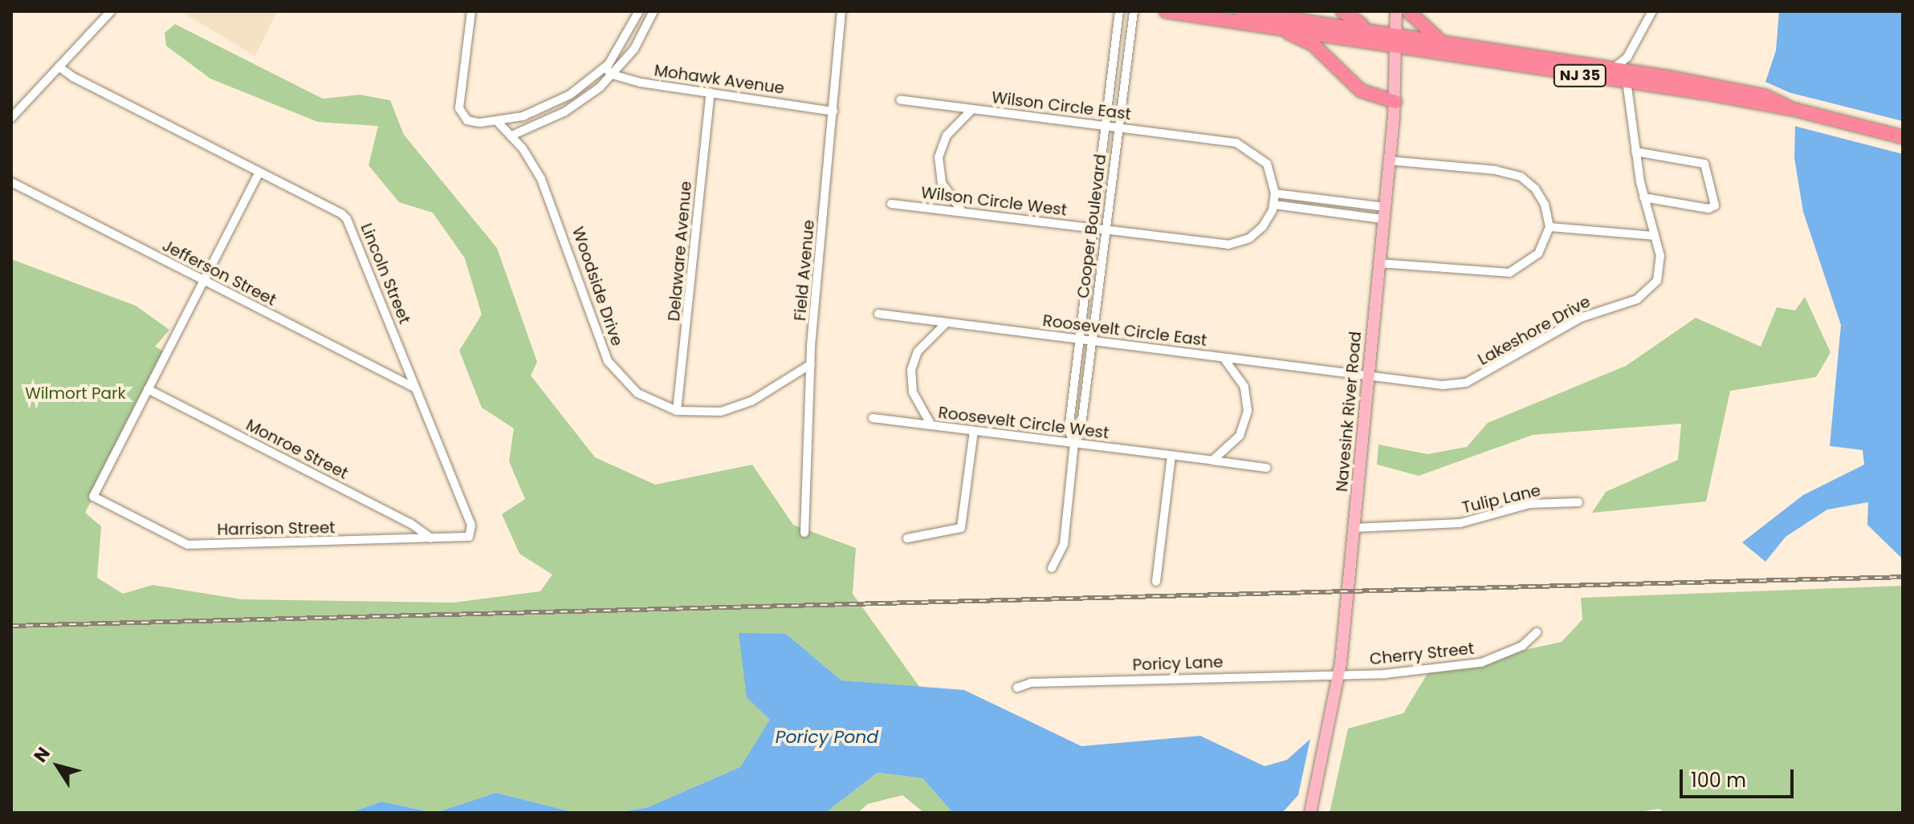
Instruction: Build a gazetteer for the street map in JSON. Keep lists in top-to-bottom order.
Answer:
{
  "streets": {
    "highway": ["NJ 35"],
    "main road": ["Navesink River Road"],
    "street": [
      "Mohawk Avenue",
      "Wilson Circle East",
      "Wilson Circle West",
      "Cooper Boulevard",
      "Delaware Avenue",
      "Field Avenue",
      "Jefferson Street",
      "Lincoln Street",
      "Woodside Drive",
      "Roosevelt Circle East",
      "Lakeshore Drive",
      "Roosevelt Circle West",
      "Monroe Street",
      "Tulip Lane",
      "Harrison Street",
      "Cherry Street",
      "Poricy Lane"
    ]
  },
  "crossings": [
    ["NJ 35", "Lakeshore Drive"],
    ["NJ 35", "Navesink River Road"],
    ["Mohawk Avenue", "Delaware Avenue"],
    ["Mohawk Avenue", "Field Avenue"],
    ["Wilson Circle East", "Cooper Boulevard"],
    ["Wilson Circle West", "Cooper Boulevard"],
    ["Cooper Boulevard", "Roosevelt Circle East"],
    ["Cooper Boulevard", "Roosevelt Circle West"],
    ["Delaware Avenue", "Woodside Drive"],
    ["Field Avenue", "Woodside Drive"],
    ["Jefferson Street", "Lincoln Street"],
    ["Lincoln Street", "Harrison Street"],
    ["Roosevelt Circle East", "Lakeshore Drive"],
    ["Roosevelt Circle East", "Navesink River Road"],
    ["Lakeshore Drive", "Navesink River Road"],
    ["Navesink River Road", "Tulip Lane"],
    ["Navesink River Road", "Cherry Street"],
    ["Navesink River Road", "Poricy Lane"],
    ["Monroe Street", "Harrison Street"],
    ["Cherry Street", "Poricy Lane"]
  ],
  "water": ["Poricy Pond"],
  "parks": ["Wilmort Park"],
  "scale_bar": "100 m",
  "north": "top left"
}
